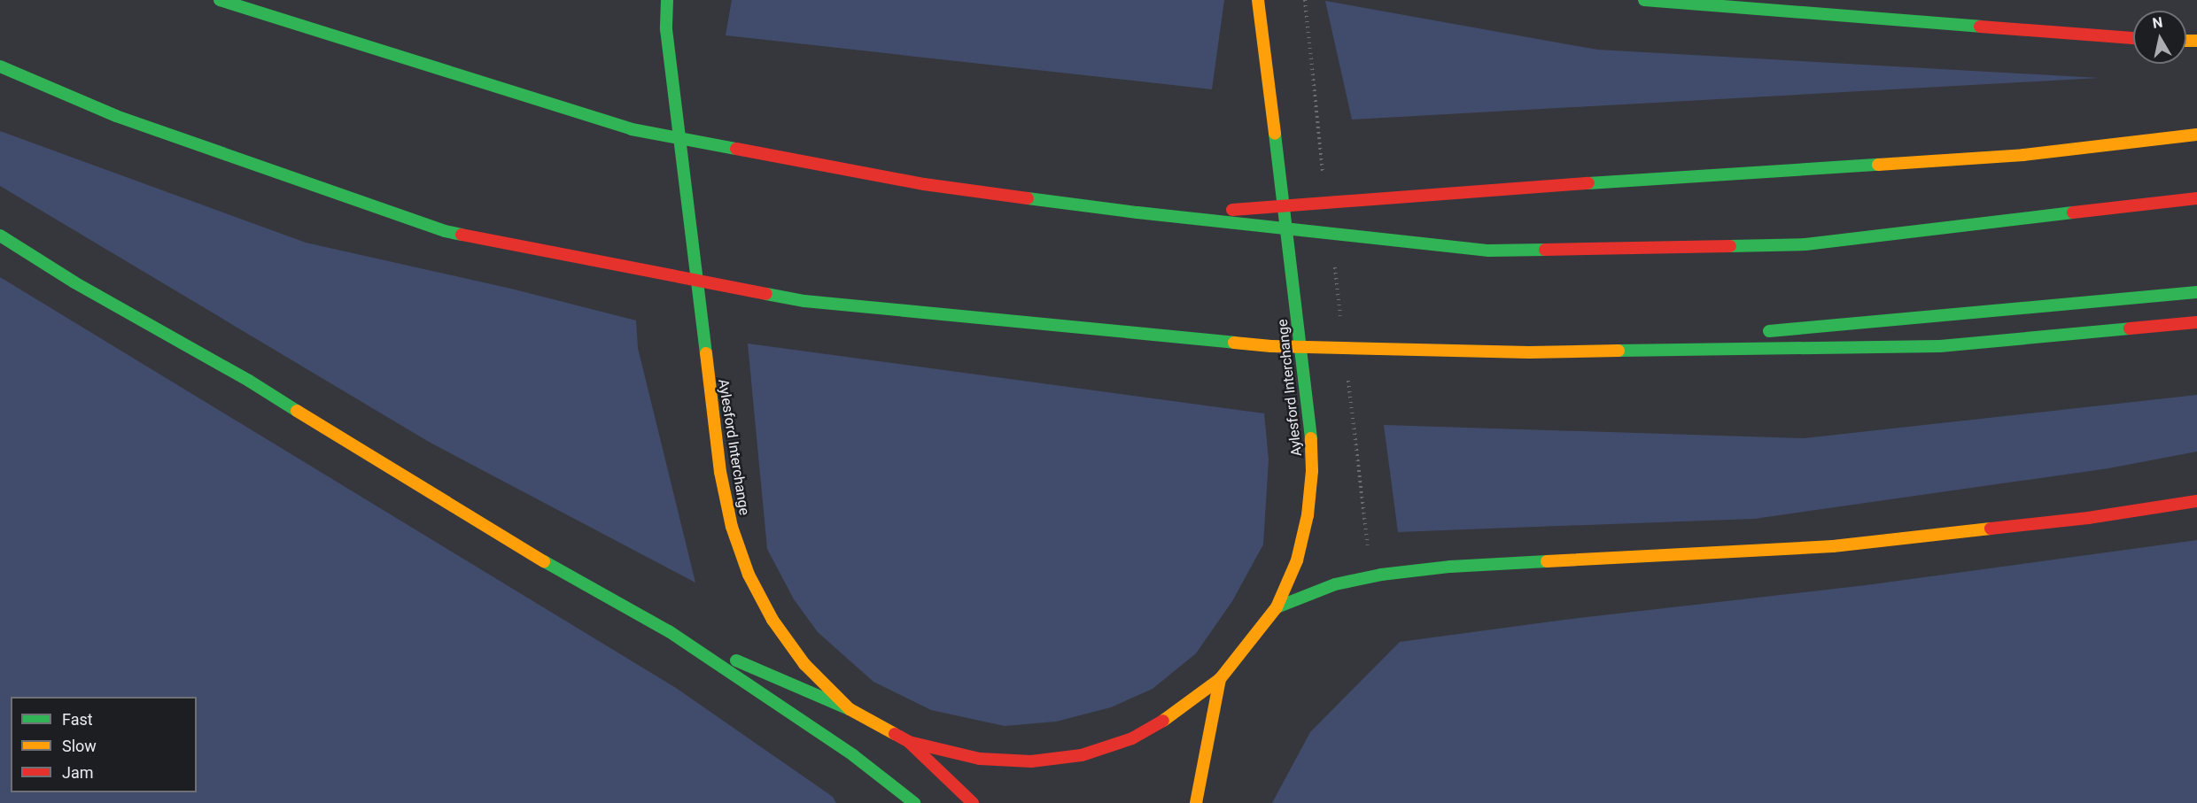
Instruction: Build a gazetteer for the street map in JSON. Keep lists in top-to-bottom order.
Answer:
{
  "streets": {
    "main road": ["Aylesford Interchange"]
  },
  "legend": ["Fast", "Slow", "Jam"],
  "north": "top"
}
